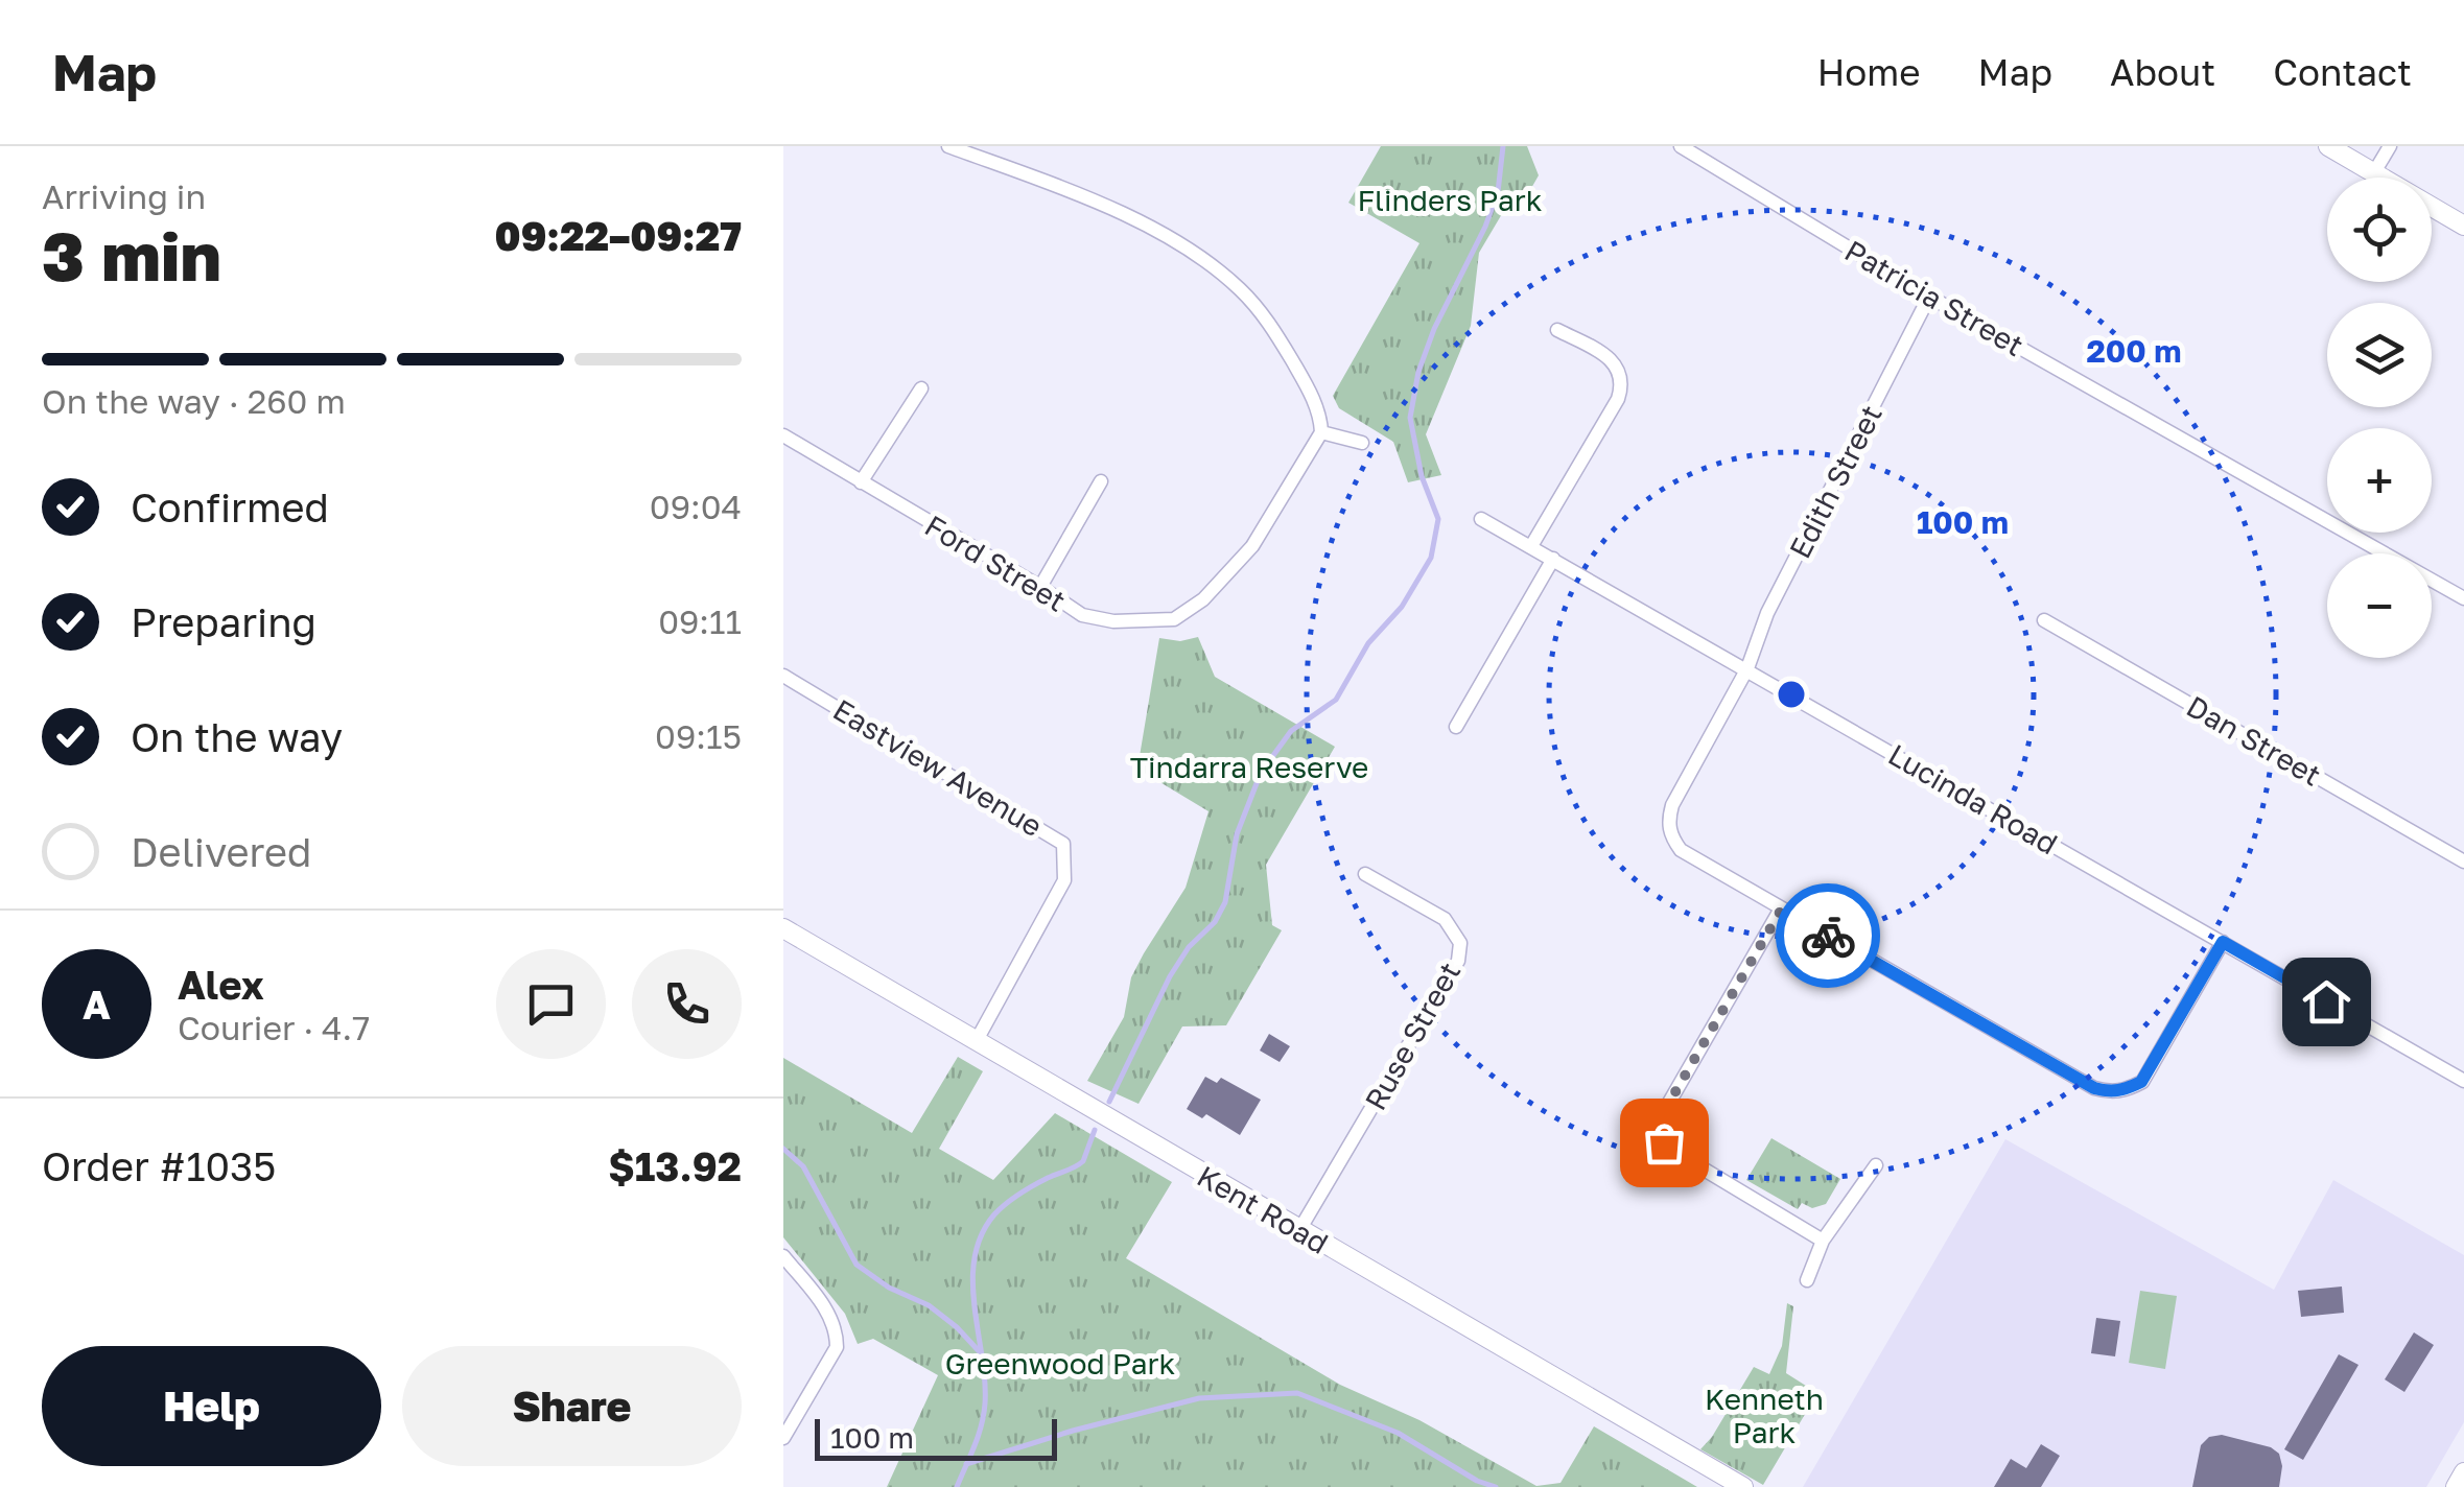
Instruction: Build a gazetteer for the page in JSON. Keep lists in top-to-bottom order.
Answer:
{
  "streets": {
    "street": [
      "Patricia Street",
      "Edith Street",
      "Ford Street",
      "Dan Street",
      "Eastview Avenue",
      "Lucinda Road",
      "Ruse Street",
      "Kent Road"
    ]
  },
  "crossings": [
    ["Patricia Street", "Edith Street"],
    ["Edith Street", "Lucinda Road"],
    ["Eastview Avenue", "Kent Road"],
    ["Ruse Street", "Kent Road"]
  ],
  "parks": [
    "Flinders Park",
    "Tindarra Reserve",
    "Greenwood Park",
    "Kenneth Park"
  ],
  "scale_bar": "100 m",
  "page": {
    "header": "Map",
    "nav": [
      "Home",
      "Map",
      "About",
      "Contact"
    ],
    "heading": ["3 min", "Arriving in", "09:22–09:27"],
    "panel": [
      "Alex",
      "Courier · 4.7",
      "Order #1035",
      "$13.92"
    ],
    "map_buttons": ["+", "−"],
    "bar": "On the way · 260 m",
    "list": [
      ["Confirmed", "09:04"],
      ["Preparing", "09:11"],
      ["On the way", "09:15"],
      "Delivered"
    ],
    "round": "A",
    "buttons": ["Help", "Share"],
    "scale": "100 m"
  },
  "rings": ["200 m", "100 m"]
}
